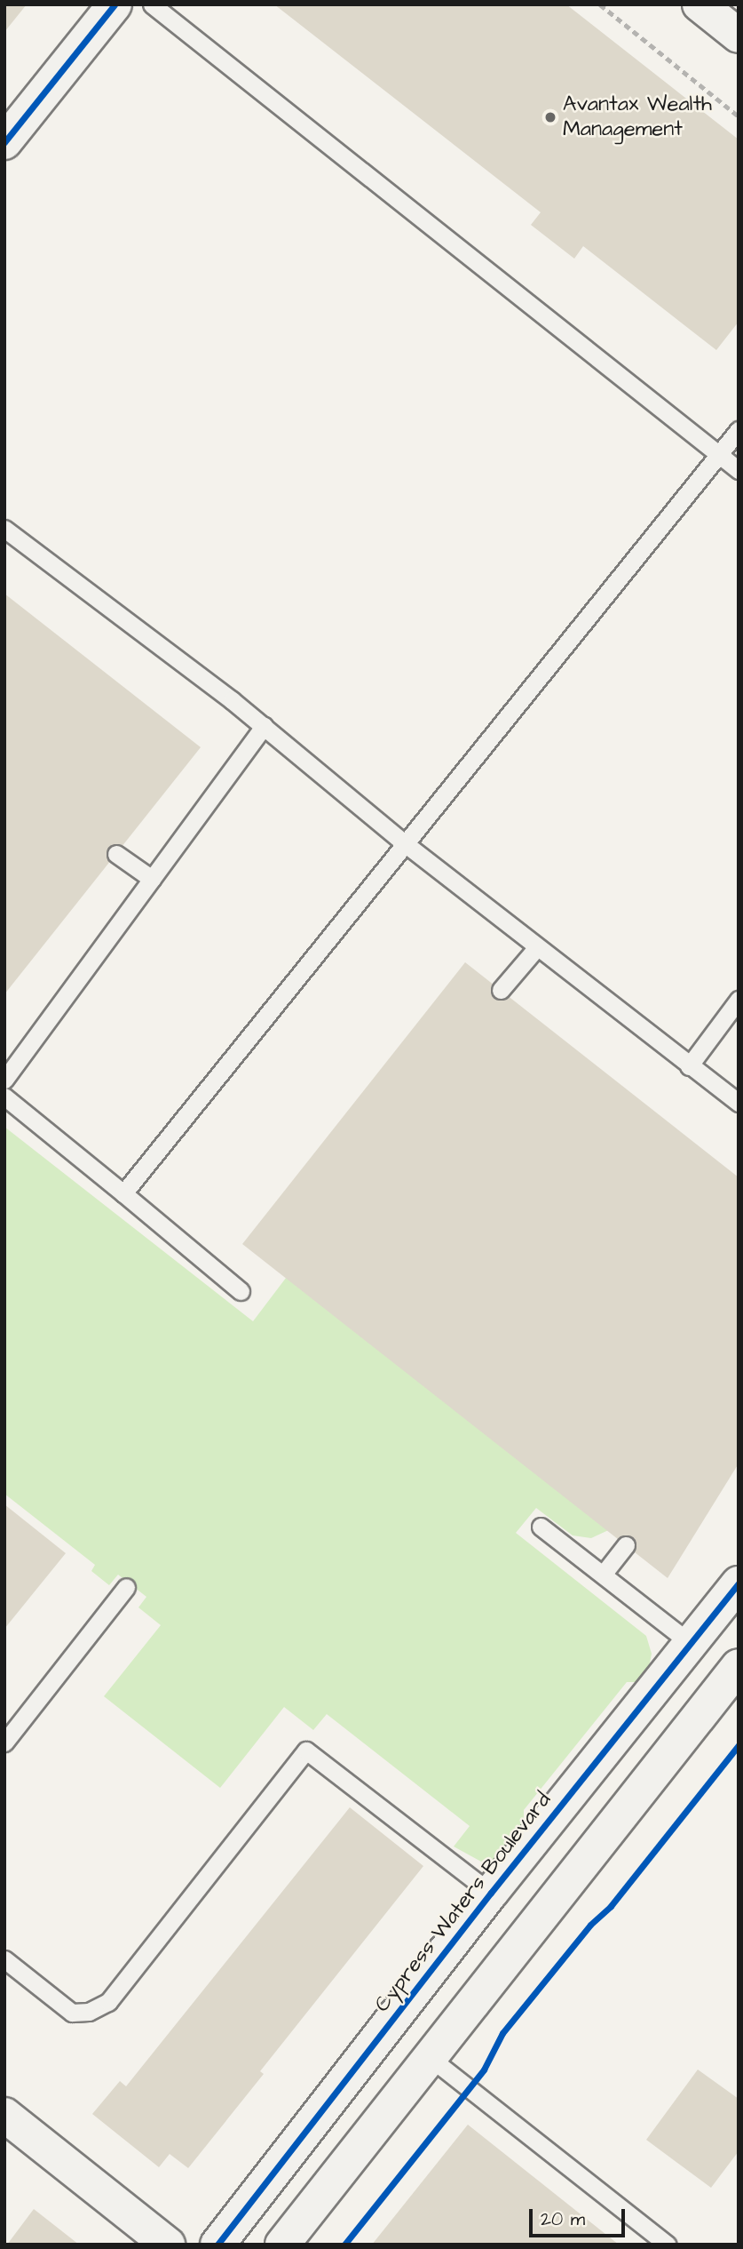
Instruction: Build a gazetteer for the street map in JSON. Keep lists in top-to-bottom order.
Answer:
{
  "streets": {
    "street": ["Cypress Waters Boulevard"]
  },
  "places": ["Avantax Wealth Management"],
  "scale_bar": "20 m"
}
